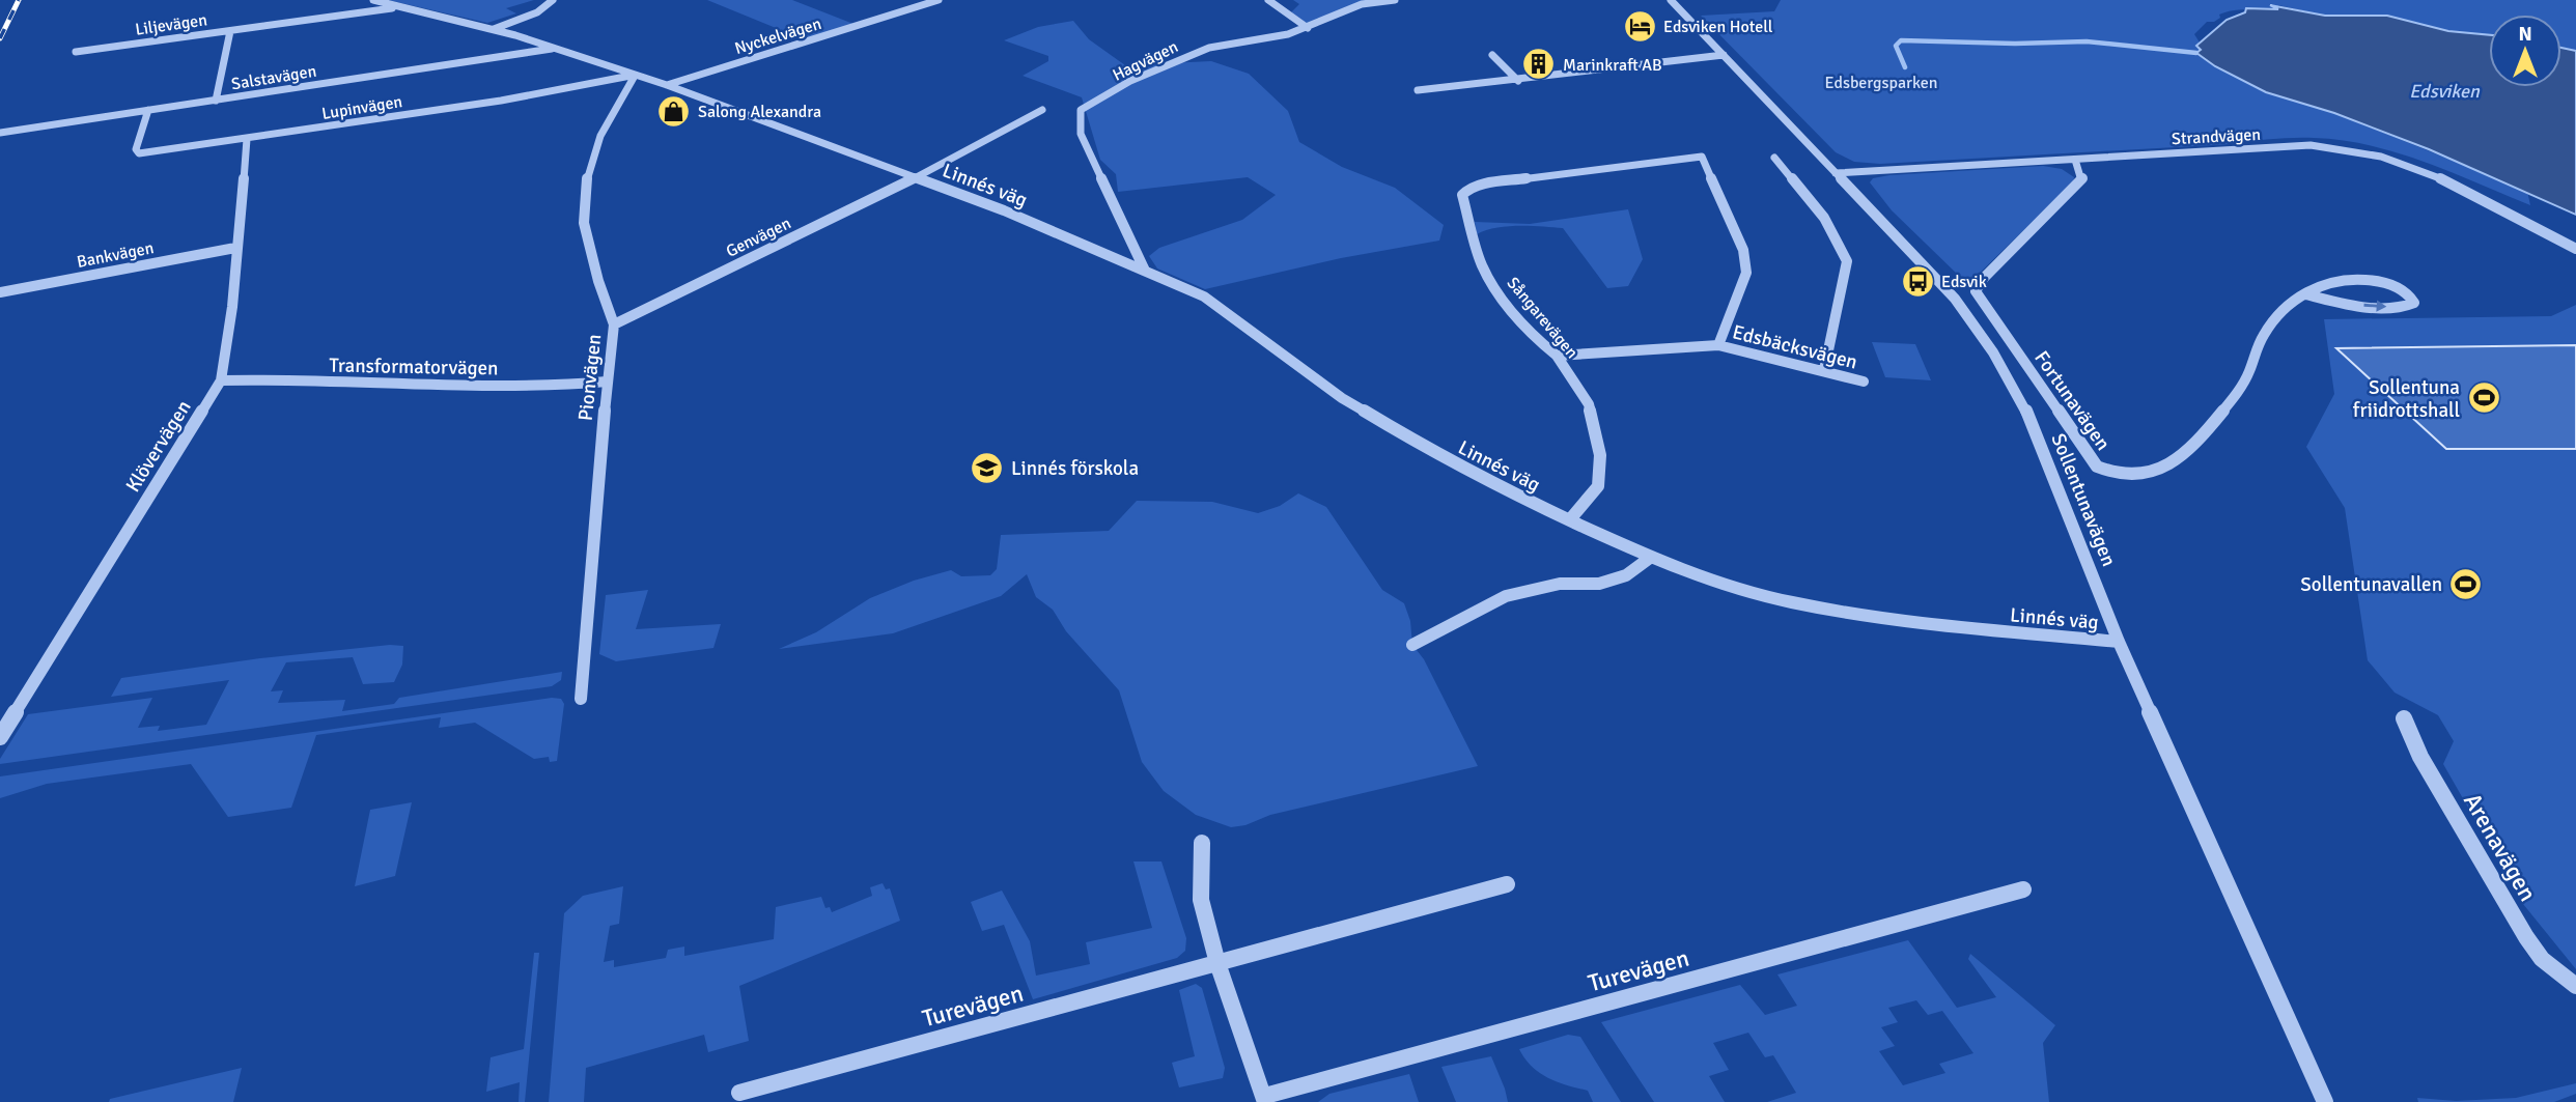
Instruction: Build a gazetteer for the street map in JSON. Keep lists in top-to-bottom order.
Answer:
{
  "streets": {
    "street": [
      "Liljevägen",
      "Nyckelvägen",
      "Hagvägen",
      "Salstavägen",
      "Lupinvägen",
      "Strandvägen",
      "Linnés väg",
      "Genvägen",
      "Bankvägen",
      "Sångarevägen",
      "Edsbäcksvägen",
      "Transformatorvägen",
      "Pionvägen",
      "Fortunavägen",
      "Klövervägen",
      "Sollentunavägen",
      "Arenavägen",
      "Turevägen"
    ]
  },
  "crossings": [
    ["Liljevägen", "Linnés väg"],
    ["Nyckelvägen", "Linnés väg"],
    ["Hagvägen", "Linnés väg"],
    ["Salstavägen", "Lupinvägen"],
    ["Salstavägen", "Linnés väg"],
    ["Lupinvägen", "Linnés väg"],
    ["Lupinvägen", "Pionvägen"],
    ["Lupinvägen", "Klövervägen"],
    ["Strandvägen", "Fortunavägen"],
    ["Strandvägen", "Sollentunavägen"],
    ["Linnés väg", "Genvägen"],
    ["Linnés väg", "Sångarevägen"],
    ["Linnés väg", "Pionvägen"],
    ["Linnés väg", "Sollentunavägen"],
    ["Genvägen", "Pionvägen"],
    ["Bankvägen", "Klövervägen"],
    ["Sångarevägen", "Edsbäcksvägen"],
    ["Transformatorvägen", "Pionvägen"],
    ["Transformatorvägen", "Klövervägen"]
  ],
  "water": ["Edsviken"],
  "parks": ["Edsbergsparken"],
  "places": {
    "hotel": ["Edsviken Hotell"],
    "building": ["Marinkraft AB"],
    "shop": ["Salong Alexandra"],
    "bus stop": ["Edsvik"],
    "sports": ["Sollentuna friidrottshall", "Sollentunavallen"],
    "school or university": ["Linnés förskola"]
  },
  "north": "top"
}
